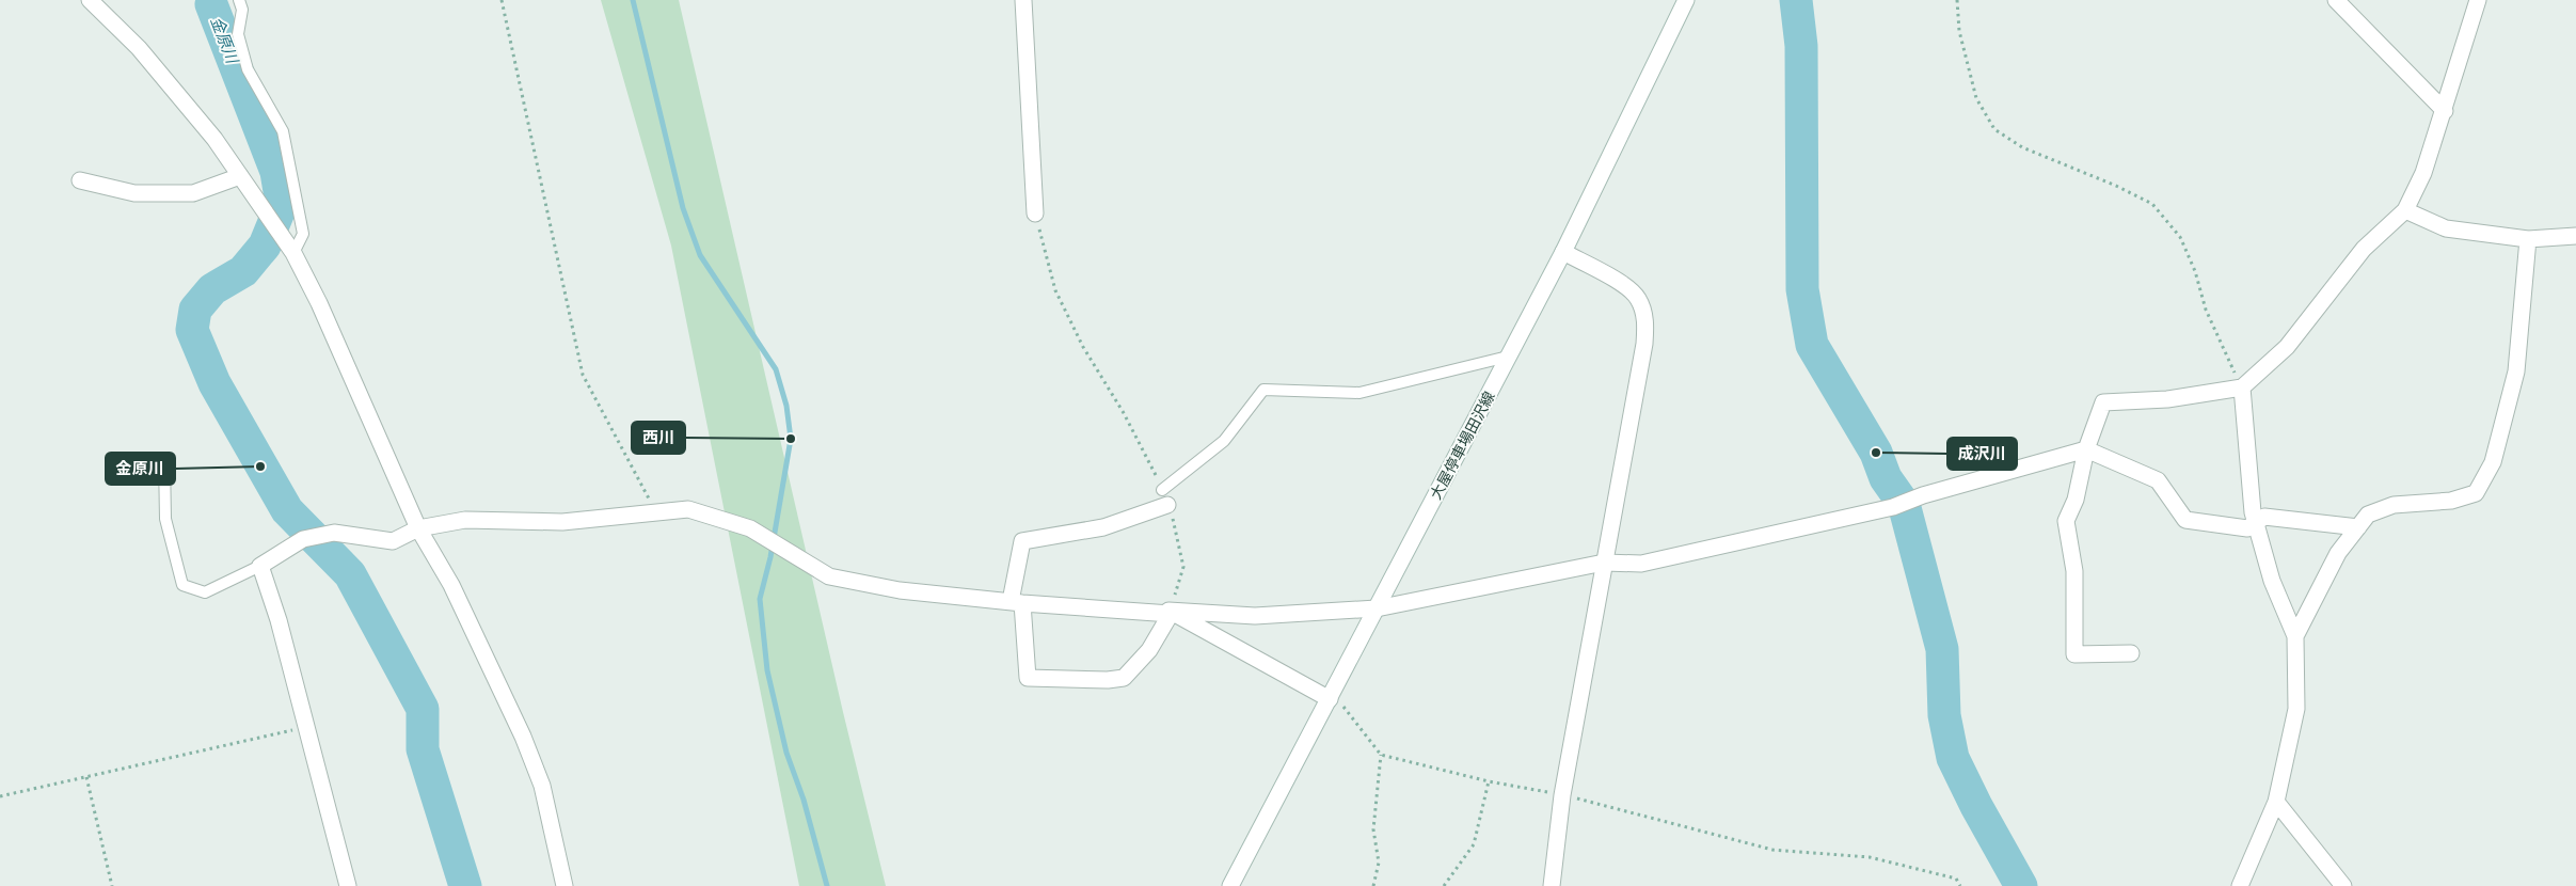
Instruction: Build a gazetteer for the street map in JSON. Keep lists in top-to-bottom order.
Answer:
{
  "streets": {
    "street": ["大屋停車場田沢線"]
  },
  "water": ["金原川"],
  "places": ["西川", "成沢川", "金原川"]
}
